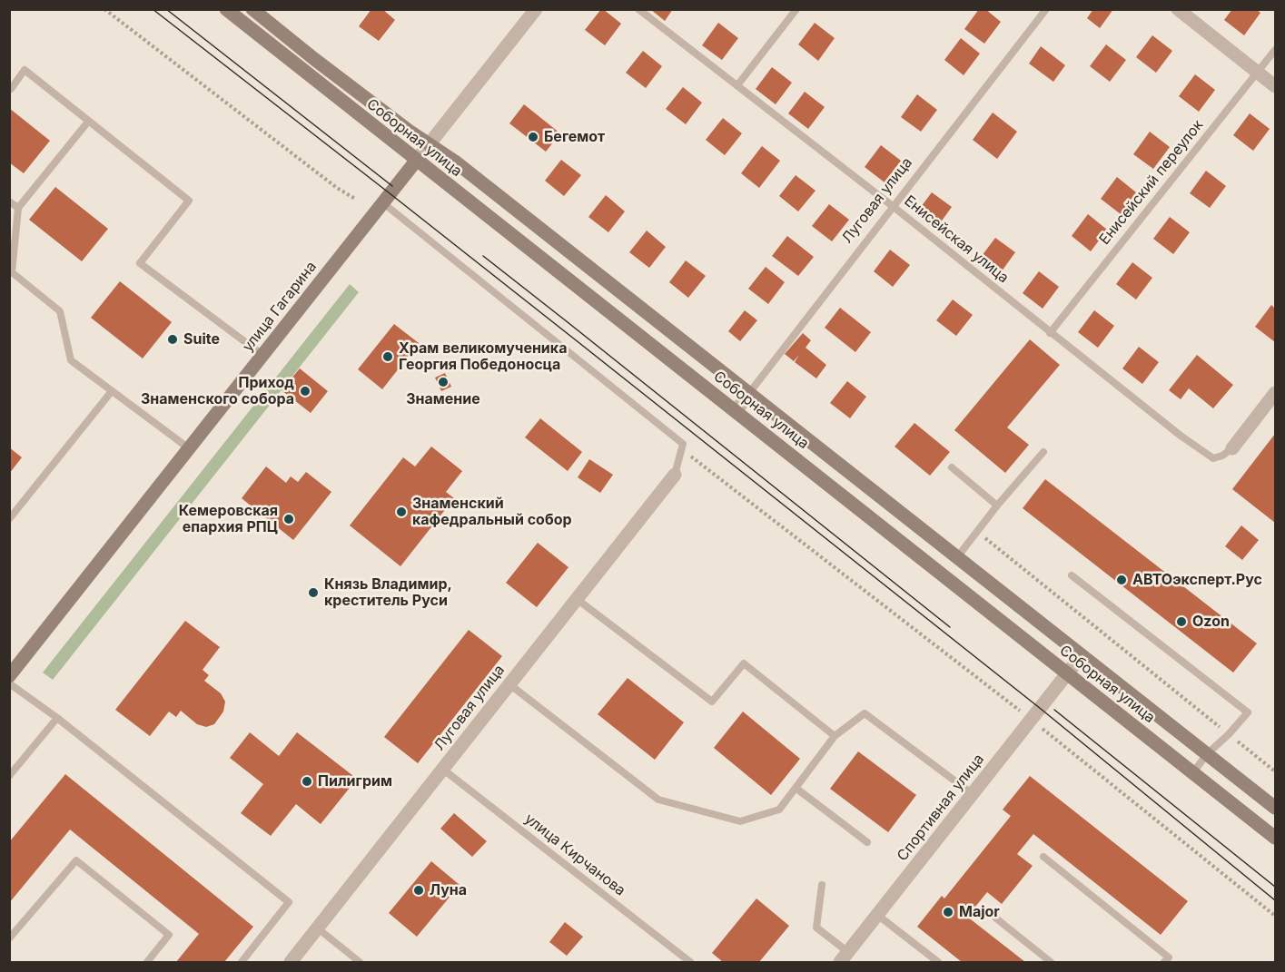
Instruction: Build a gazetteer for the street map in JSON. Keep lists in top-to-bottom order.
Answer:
{
  "streets": {
    "main road": ["Соборная улица", "улица Гагарина"],
    "street": ["Луговая улица", "Спортивная улица"],
    "lane": ["Енисейский переулок", "Енисейская улица", "улица Кирчанова"]
  },
  "crossings": [
    ["Соборная улица", "Луговая улица"],
    ["Соборная улица", "улица Гагарина"],
    ["Соборная улица", "Спортивная улица"],
    ["Енисейский переулок", "Енисейская улица"],
    ["Луговая улица", "Енисейская улица"],
    ["Луговая улица", "улица Кирчанова"]
  ],
  "places": [
    "Бегемот",
    "Suite",
    "Храм великомученика Георгия Победоносца",
    "Знамение",
    "Приход Знаменского собора",
    "Знаменский кафедральный собор",
    "Кемеровская епархия РПЦ",
    "АВТОэксперт.Рус",
    "Князь Владимир, креститель Руси",
    "Ozon",
    "Пилигрим",
    "Луна",
    "Major"
  ]
}
